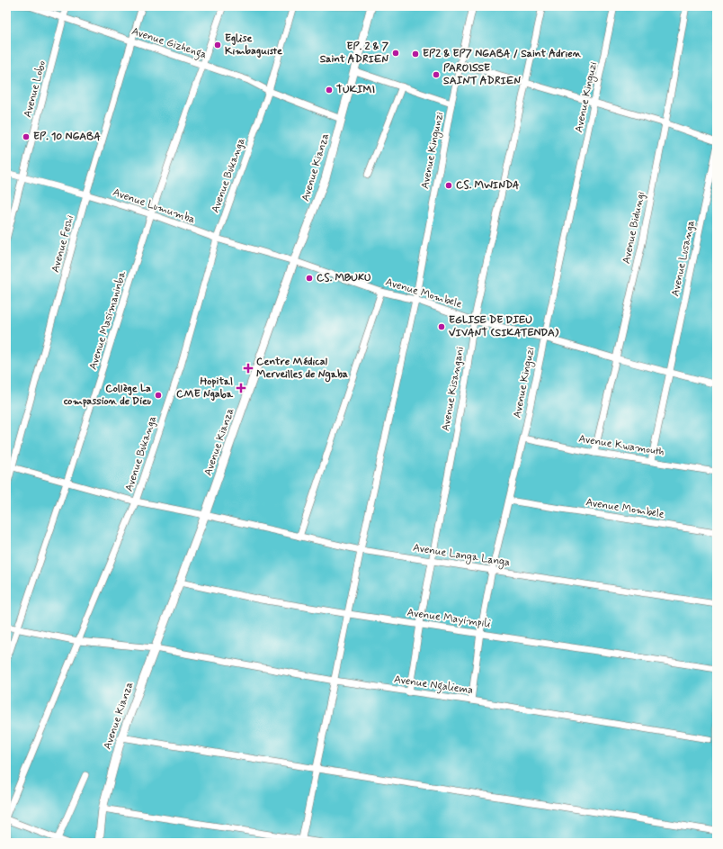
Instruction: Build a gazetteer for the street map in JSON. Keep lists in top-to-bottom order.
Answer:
{
  "streets": {
    "street": [
      "Avenue Gizhenga",
      "Avenue Lobo",
      "Avenue Kinguzi",
      "Avenue Kingunzi",
      "Avenue Kianza",
      "Avenue Bukanga",
      "Avenue Lumumba",
      "Avenue Bidungi",
      "Avenue Feshi",
      "Avenue Lusanga",
      "Avenue Mombele",
      "Avenue Masimaninba",
      "Avenue Kisangani",
      "Avenue Kwamouth",
      "Avenue Langa Langa",
      "Avenue Mayimpili",
      "Avenue Ngaliema"
    ]
  },
  "crossings": [
    ["Avenue Gizhenga", "Avenue Lobo"],
    ["Avenue Gizhenga", "Avenue Kianza"],
    ["Avenue Gizhenga", "Avenue Bukanga"],
    ["Avenue Gizhenga", "Avenue Feshi"],
    ["Avenue Gizhenga", "Avenue Masimaninba"],
    ["Avenue Lobo", "Avenue Lumumba"],
    ["Avenue Kinguzi", "Avenue Mombele"],
    ["Avenue Kinguzi", "Avenue Kwamouth"],
    ["Avenue Kinguzi", "Avenue Langa Langa"],
    ["Avenue Kinguzi", "Avenue Mayimpili"],
    ["Avenue Kinguzi", "Avenue Ngaliema"],
    ["Avenue Kingunzi", "Avenue Mombele"],
    ["Avenue Kingunzi", "Avenue Langa Langa"],
    ["Avenue Kingunzi", "Avenue Mayimpili"],
    ["Avenue Kingunzi", "Avenue Ngaliema"],
    ["Avenue Kianza", "Avenue Lumumba"],
    ["Avenue Kianza", "Avenue Mombele"],
    ["Avenue Kianza", "Avenue Langa Langa"],
    ["Avenue Kianza", "Avenue Mayimpili"],
    ["Avenue Kianza", "Avenue Ngaliema"],
    ["Avenue Bukanga", "Avenue Lumumba"],
    ["Avenue Bukanga", "Avenue Langa Langa"],
    ["Avenue Bukanga", "Avenue Ngaliema"],
    ["Avenue Lumumba", "Avenue Feshi"],
    ["Avenue Lumumba", "Avenue Mombele"],
    ["Avenue Lumumba", "Avenue Masimaninba"],
    ["Avenue Bidungi", "Avenue Mombele"],
    ["Avenue Bidungi", "Avenue Kwamouth"],
    ["Avenue Feshi", "Avenue Langa Langa"],
    ["Avenue Lusanga", "Avenue Mombele"],
    ["Avenue Lusanga", "Avenue Kwamouth"],
    ["Avenue Mombele", "Avenue Kisangani"],
    ["Avenue Masimaninba", "Avenue Langa Langa"],
    ["Avenue Masimaninba", "Avenue Ngaliema"],
    ["Avenue Kisangani", "Avenue Langa Langa"],
    ["Avenue Kisangani", "Avenue Mayimpili"],
    ["Avenue Kisangani", "Avenue Ngaliema"]
  ],
  "places": {
    "other": [
      "Eglise Kimbaguiste",
      "EP. 2 & 7 Saint ADRIEN",
      "EP2 & EP7 NGABA / Saint Adrien",
      "PAROISSE SAINT ADRIEN",
      "TUKIMI",
      "EP. 10 NGABA",
      "CS. MWINDA",
      "CS. MBUKU",
      "EGLISE DE DIEU VIVANT (SIKATENDA)",
      "Collège La compassion de Dieu"
    ],
    "health": ["Centre Médical Merveilles de Ngaba", "Hopital CME Ngaba"]
  }
}
